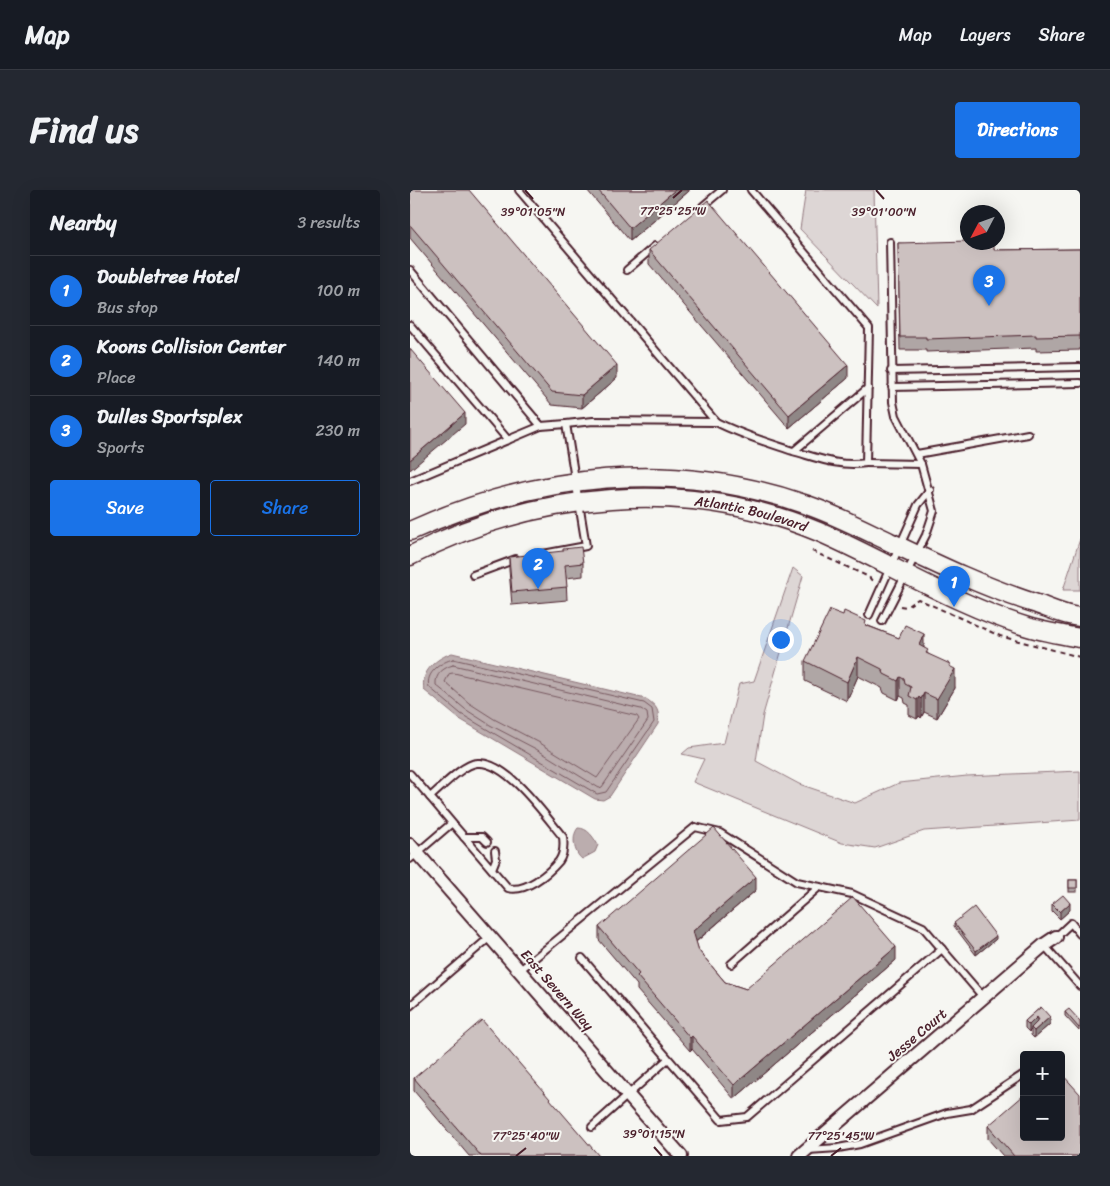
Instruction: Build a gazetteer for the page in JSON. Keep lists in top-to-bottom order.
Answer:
{
  "streets": {
    "main road": ["Atlantic Boulevard"],
    "street": ["East Severn Way", "Jesse Court"]
  },
  "north": "bottom left",
  "page": {
    "header": "Map",
    "nav": ["Map", "Layers", "Share"],
    "title": "Find us",
    "buttons": [
      "Directions",
      ["Save", "Share"]
    ],
    "heading": ["Nearby", "3 results"],
    "list": [
      {
        "mark": "1",
        "name": "Doubletree Hotel",
        "note": "Bus stop",
        "value": "100 m"
      },
      {
        "mark": "2",
        "name": "Koons Collision Center",
        "note": "Place",
        "value": "140 m"
      },
      {
        "mark": "3",
        "name": "Dulles Sportsplex",
        "note": "Sports",
        "value": "230 m"
      }
    ],
    "pins": ["3", "2", "1"],
    "map_buttons": ["+", "−"]
  },
  "coordinates": [
    "77°25'25\"W",
    "39°01'05\"N",
    "39°01'00\"N",
    "39°01'15\"N",
    "77°25'40\"W",
    "77°25'45\"W"
  ]
}
